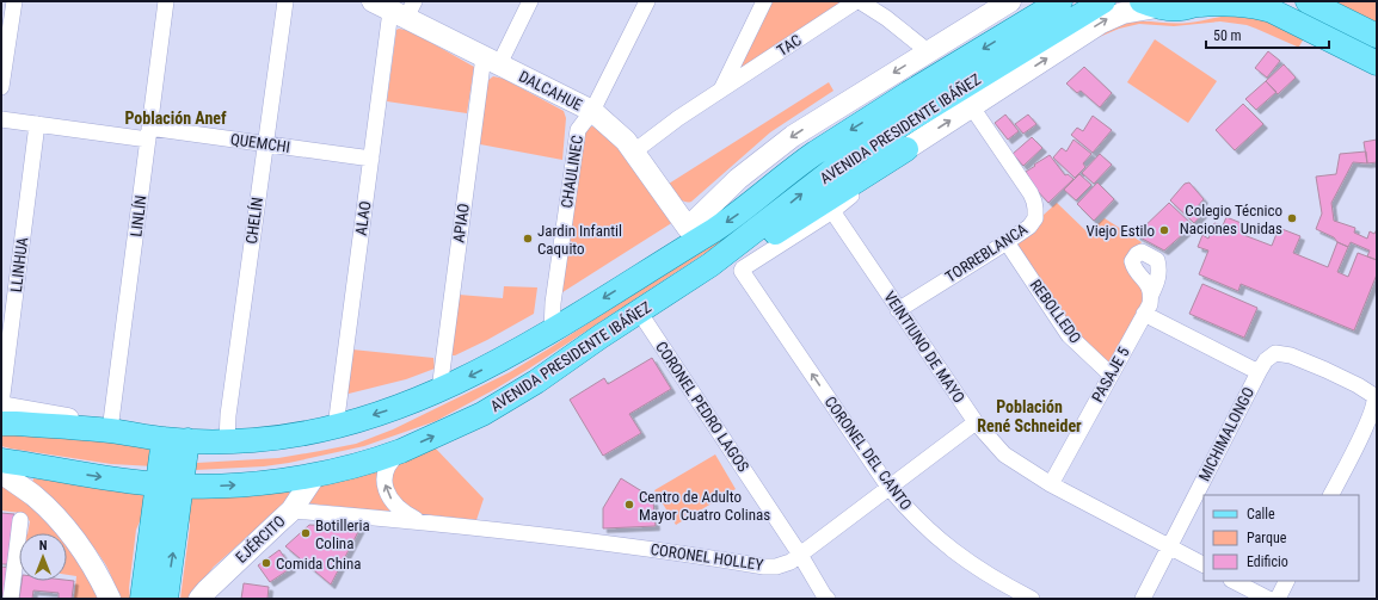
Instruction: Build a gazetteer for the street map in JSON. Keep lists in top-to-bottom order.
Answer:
{
  "streets": {
    "main road": ["AVENIDA PRESIDENTE IBÁÑEZ"],
    "street": [
      "TAC",
      "DALCAHUE",
      "QUEMCHI",
      "CHAULINEC",
      "LINLÍN",
      "ALAO",
      "CHELÍN",
      "APIAO",
      "TORREBLANCA",
      "LLINHUA",
      "REBOLLEDO",
      "VEINTIUNO DE MAYO",
      "PASAJE 5",
      "CORONEL PEDRO LAGOS",
      "MICHIMALONGO",
      "CORONEL DEL CANTO",
      "EJÉRCITO",
      "CORONEL HOLLEY"
    ]
  },
  "crossings": [
    ["TAC", "DALCAHUE"],
    ["DALCAHUE", "CHAULINEC"],
    ["DALCAHUE", "ALAO"],
    ["DALCAHUE", "APIAO"],
    ["AVENIDA PRESIDENTE IBÁÑEZ", "CHAULINEC"],
    ["AVENIDA PRESIDENTE IBÁÑEZ", "LINLÍN"],
    ["AVENIDA PRESIDENTE IBÁÑEZ", "ALAO"],
    ["AVENIDA PRESIDENTE IBÁÑEZ", "CHELÍN"],
    ["AVENIDA PRESIDENTE IBÁÑEZ", "APIAO"],
    ["AVENIDA PRESIDENTE IBÁÑEZ", "TORREBLANCA"],
    ["AVENIDA PRESIDENTE IBÁÑEZ", "LLINHUA"],
    ["AVENIDA PRESIDENTE IBÁÑEZ", "VEINTIUNO DE MAYO"],
    ["AVENIDA PRESIDENTE IBÁÑEZ", "CORONEL PEDRO LAGOS"],
    ["AVENIDA PRESIDENTE IBÁÑEZ", "CORONEL DEL CANTO"],
    ["AVENIDA PRESIDENTE IBÁÑEZ", "EJÉRCITO"],
    ["AVENIDA PRESIDENTE IBÁÑEZ", "CORONEL HOLLEY"],
    ["QUEMCHI", "LINLÍN"],
    ["QUEMCHI", "ALAO"],
    ["QUEMCHI", "CHELÍN"],
    ["QUEMCHI", "LLINHUA"],
    ["TORREBLANCA", "REBOLLEDO"],
    ["TORREBLANCA", "VEINTIUNO DE MAYO"],
    ["REBOLLEDO", "PASAJE 5"],
    ["VEINTIUNO DE MAYO", "PASAJE 5"],
    ["VEINTIUNO DE MAYO", "MICHIMALONGO"],
    ["VEINTIUNO DE MAYO", "CORONEL HOLLEY"],
    ["CORONEL PEDRO LAGOS", "CORONEL HOLLEY"],
    ["CORONEL DEL CANTO", "CORONEL HOLLEY"],
    ["EJÉRCITO", "CORONEL HOLLEY"]
  ],
  "one_way": ["CORONEL DEL CANTO"],
  "districts": ["Población Anef", "Población René Schneider"],
  "places": [
    "Colegio Técnico Naciones Unidas",
    "Viejo Estilo",
    "Jardin Infantil Caquito",
    "Centro de Adulto Mayor Cuatro Colinas",
    "Botilleria Colina",
    "Comida China"
  ],
  "legend": ["Calle", "Parque", "Edificio"],
  "scale_bar": "50 m",
  "north": "top"
}
